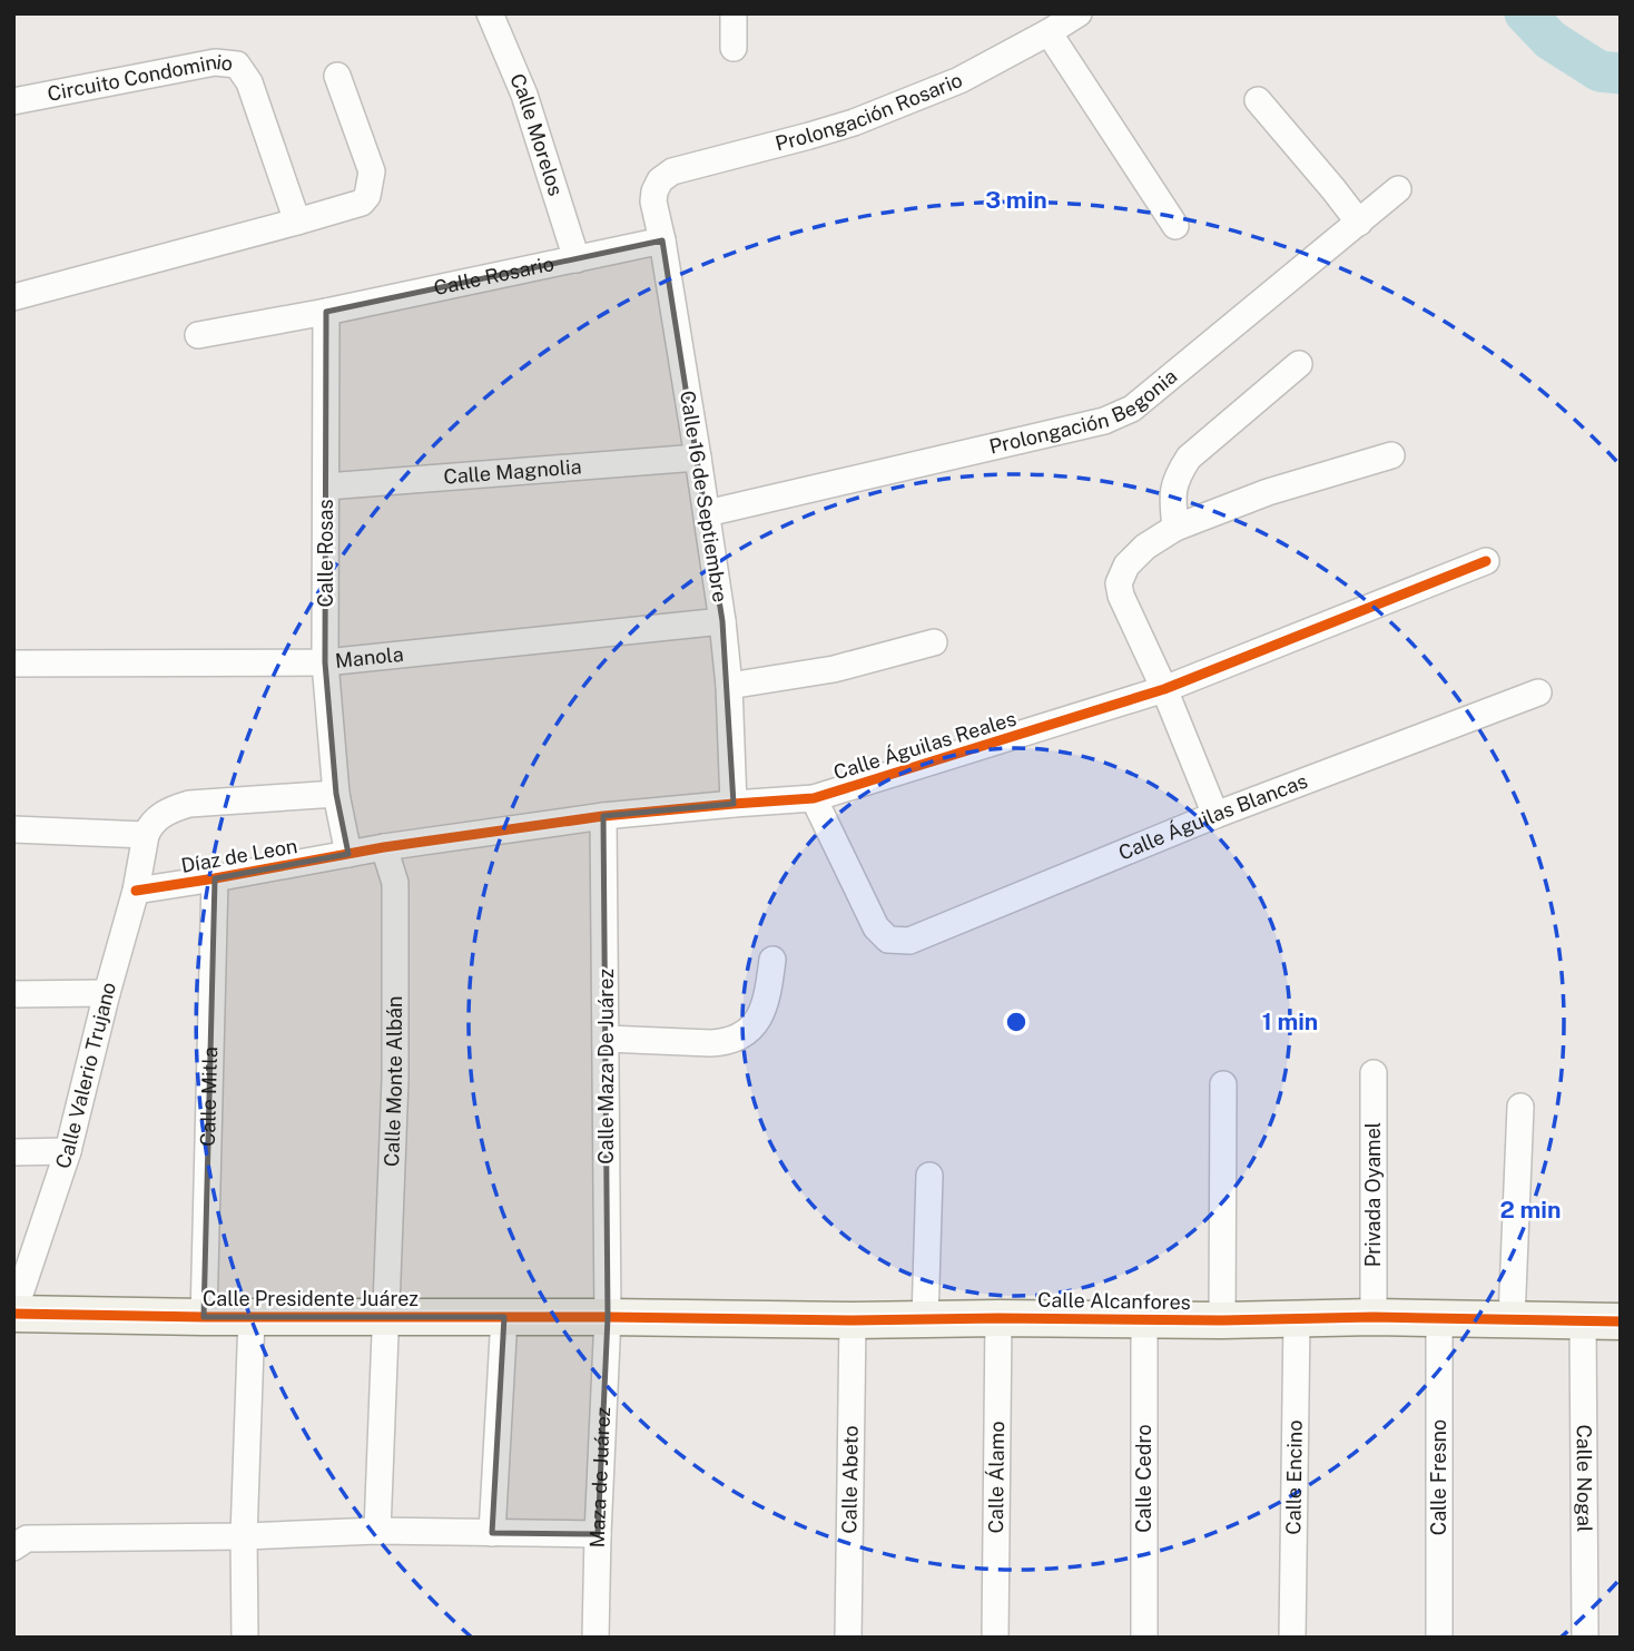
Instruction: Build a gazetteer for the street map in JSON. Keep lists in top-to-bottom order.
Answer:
{
  "streets": {
    "street": [
      "Circuito Condominio",
      "Prolongación Rosario",
      "Calle Morelos",
      "Calle Rosario",
      "Prolongación Begonia",
      "Calle Magnolia",
      "Calle 16 de Septiembre",
      "Calle Rosas",
      "Manola",
      "Calle Águilas Reales",
      "Calle Águilas Blancas",
      "Díaz de Leon",
      "Calle Maza De Juárez",
      "Calle Valerio Trujano",
      "Calle Monte Albán",
      "Calle Mitla",
      "Privada Oyamel",
      "Calle Presidente Juárez",
      "Calle Alcanfores",
      "Maza de Juárez",
      "Calle Álamo",
      "Calle Encino",
      "Calle Fresno",
      "Calle Cedro",
      "Calle Nogal",
      "Calle Abeto"
    ]
  },
  "crossings": [
    ["Prolongación Rosario", "Calle 16 de Septiembre"],
    ["Calle Morelos", "Calle Rosario"],
    ["Calle Rosario", "Calle 16 de Septiembre"],
    ["Calle Rosario", "Calle Rosas"],
    ["Prolongación Begonia", "Calle 16 de Septiembre"],
    ["Calle Magnolia", "Calle 16 de Septiembre"],
    ["Calle Magnolia", "Calle Rosas"],
    ["Calle 16 de Septiembre", "Manola"],
    ["Calle 16 de Septiembre", "Calle Águilas Reales"],
    ["Calle Rosas", "Manola"],
    ["Calle Rosas", "Calle Águilas Reales"],
    ["Calle Rosas", "Díaz de Leon"],
    ["Calle Águilas Reales", "Calle Águilas Blancas"],
    ["Calle Águilas Reales", "Díaz de Leon"],
    ["Calle Águilas Reales", "Calle Maza De Juárez"],
    ["Calle Águilas Reales", "Calle Monte Albán"],
    ["Díaz de Leon", "Calle Valerio Trujano"],
    ["Díaz de Leon", "Calle Mitla"],
    ["Calle Maza De Juárez", "Calle Presidente Juárez"],
    ["Calle Maza De Juárez", "Calle Alcanfores"],
    ["Calle Maza De Juárez", "Maza de Juárez"],
    ["Calle Valerio Trujano", "Calle Presidente Juárez"],
    ["Calle Monte Albán", "Calle Presidente Juárez"],
    ["Calle Mitla", "Calle Presidente Juárez"],
    ["Privada Oyamel", "Calle Alcanfores"],
    ["Calle Presidente Juárez", "Calle Alcanfores"],
    ["Calle Presidente Juárez", "Maza de Juárez"],
    ["Calle Alcanfores", "Maza de Juárez"],
    ["Calle Alcanfores", "Calle Álamo"],
    ["Calle Alcanfores", "Calle Encino"],
    ["Calle Alcanfores", "Calle Fresno"],
    ["Calle Alcanfores", "Calle Cedro"],
    ["Calle Alcanfores", "Calle Nogal"],
    ["Calle Alcanfores", "Calle Abeto"]
  ],
  "rings": ["3 min", "1 min", "2 min"]
}
